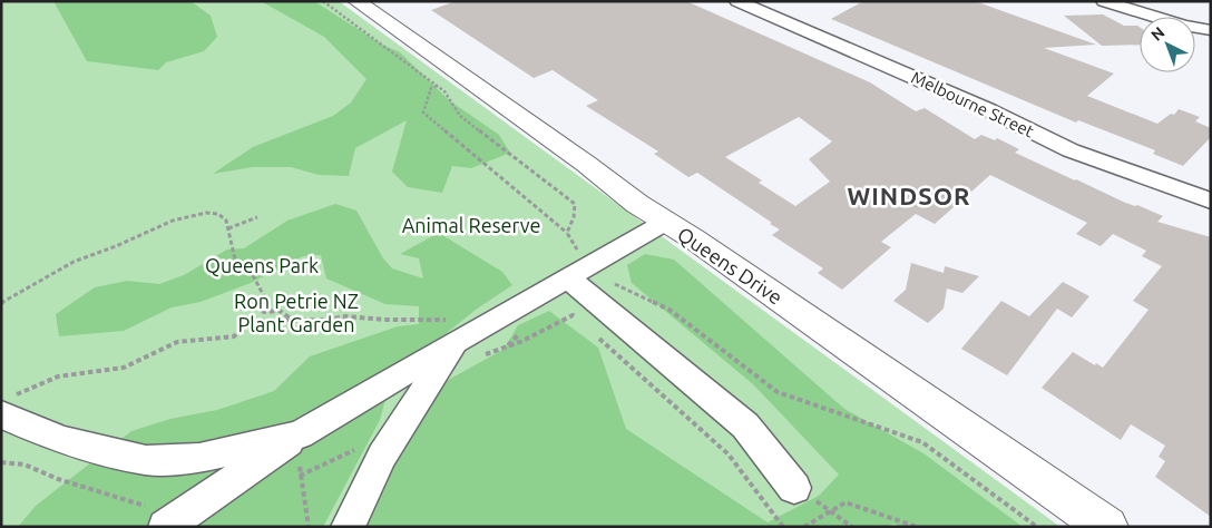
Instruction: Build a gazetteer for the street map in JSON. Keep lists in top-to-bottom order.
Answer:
{
  "streets": {
    "main road": ["Queens Drive"],
    "street": ["Melbourne Street"]
  },
  "districts": ["WINDSOR"],
  "parks": ["Animal Reserve", "Queens Park", "Ron Petrie NZ Plant Garden"],
  "north": "top left"
}
